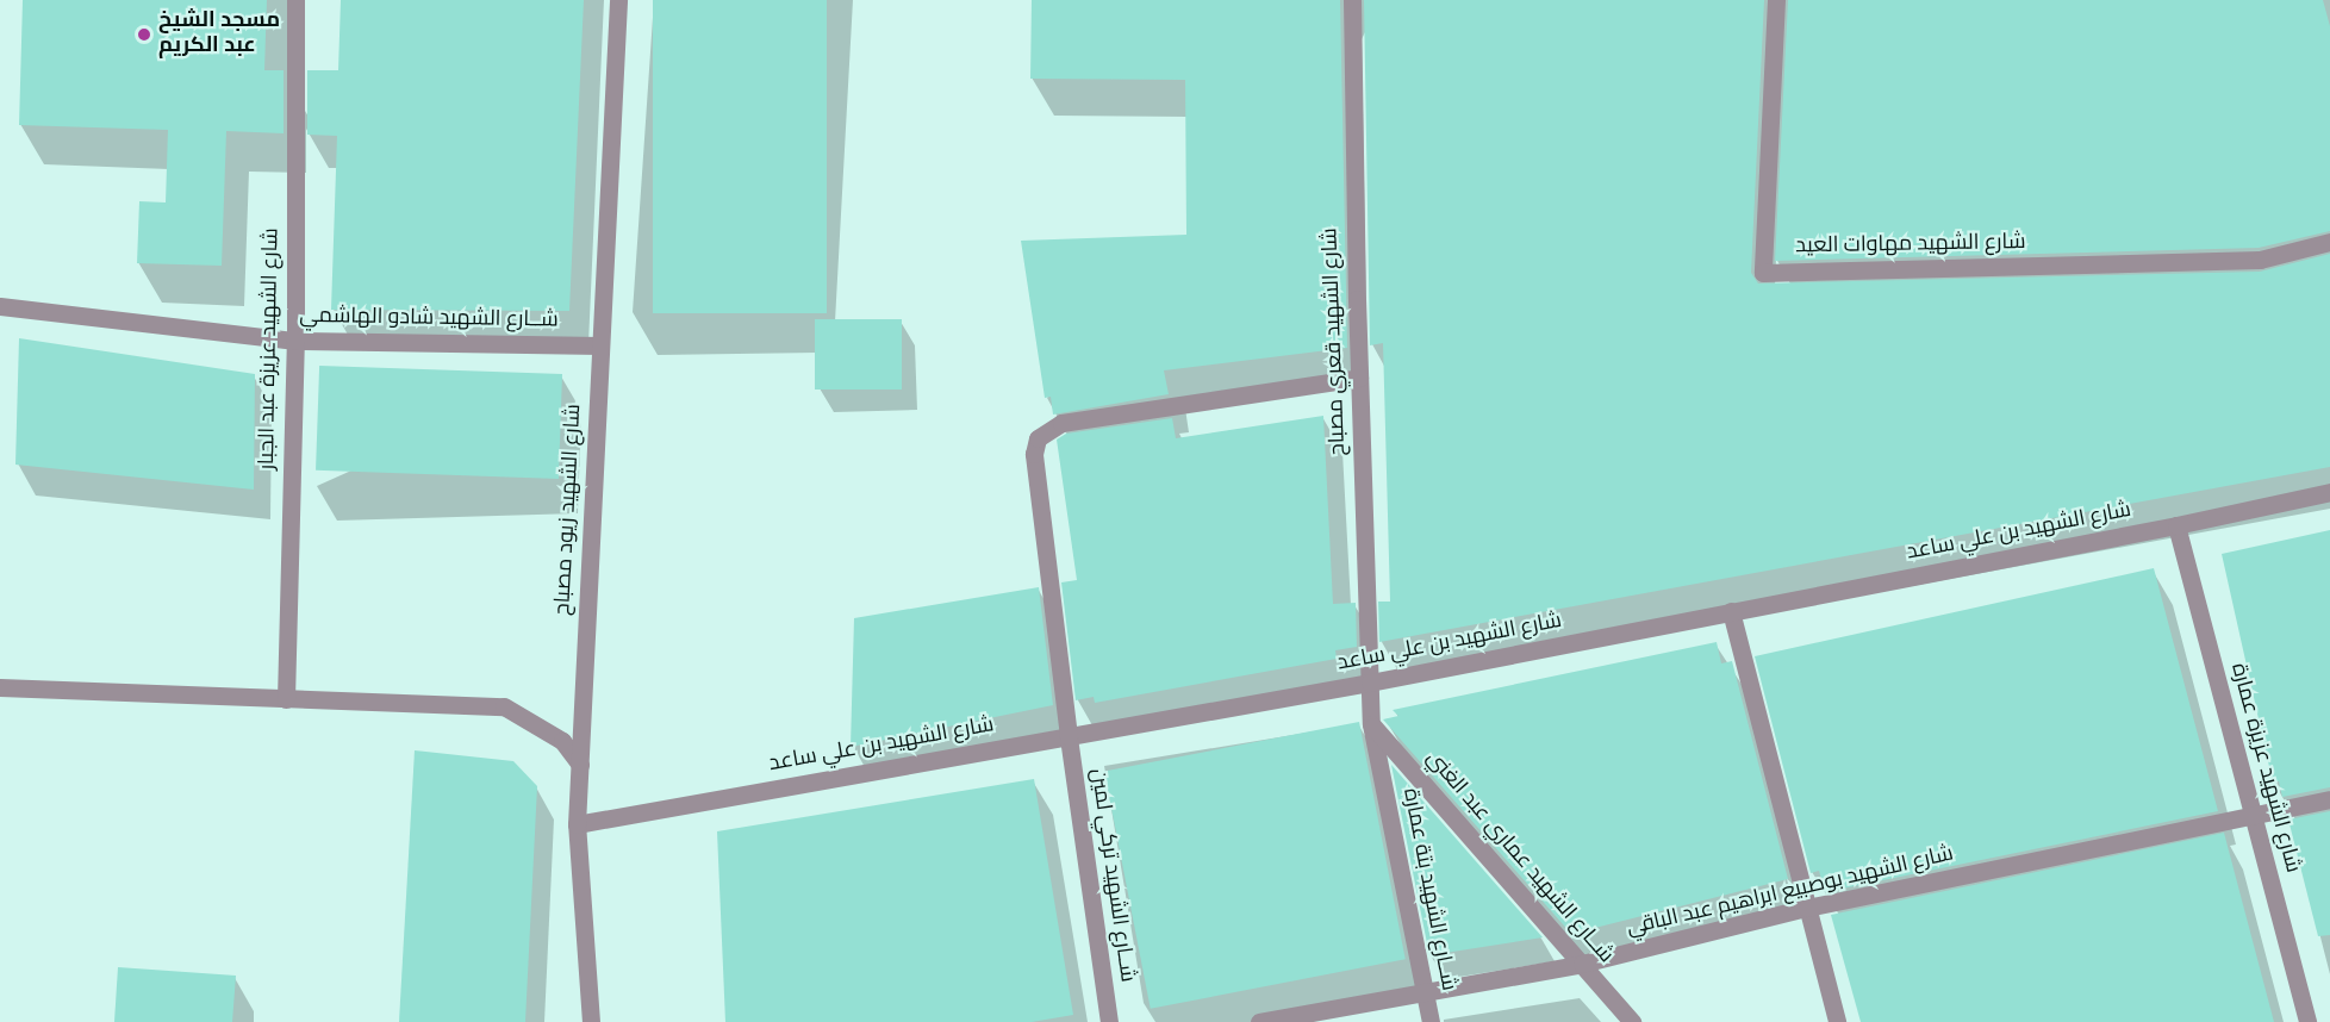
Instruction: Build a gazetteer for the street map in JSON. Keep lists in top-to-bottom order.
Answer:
{
  "streets": {
    "street": [
      "شارع الشهيد مهاوات العيد",
      "شــارع الشهيد شادو الهاشمي",
      "شارع الشهيد قعري مصباح",
      "شارع الشهيد عزيزة عبد الجبار",
      "شارع الشهيد زيود مصباح",
      "شارع الشهيد بن علي ساعد",
      "شارع الشهيد عزيزة عمارة",
      "شــارع الشهيد عماري عبد الغني",
      "شــارع الشهيد تركي لمين",
      "شــارع الشهيد بتة عمارة",
      "شارع الشهيد بوصبيع ابراهيم عبد الباقي"
    ]
  },
  "crossings": [
    ["شــارع الشهيد شادو الهاشمي", "شارع الشهيد عزيزة عبد الجبار"],
    ["شــارع الشهيد شادو الهاشمي", "شارع الشهيد زيود مصباح"],
    ["شارع الشهيد قعري مصباح", "شارع الشهيد بن علي ساعد"],
    ["شارع الشهيد قعري مصباح", "شــارع الشهيد تركي لمين"],
    ["شارع الشهيد قعري مصباح", "شــارع الشهيد بتة عمارة"],
    ["شارع الشهيد زيود مصباح", "شارع الشهيد بن علي ساعد"],
    ["شارع الشهيد بن علي ساعد", "شارع الشهيد عزيزة عمارة"],
    ["شارع الشهيد بن علي ساعد", "شــارع الشهيد تركي لمين"],
    ["شارع الشهيد بن علي ساعد", "شــارع الشهيد بتة عمارة"],
    ["شارع الشهيد عزيزة عمارة", "شارع الشهيد بوصبيع ابراهيم عبد الباقي"],
    ["شــارع الشهيد عماري عبد الغني", "شــارع الشهيد بتة عمارة"],
    ["شــارع الشهيد عماري عبد الغني", "شارع الشهيد بوصبيع ابراهيم عبد الباقي"],
    ["شــارع الشهيد بتة عمارة", "شارع الشهيد بوصبيع ابراهيم عبد الباقي"]
  ],
  "places": ["مسجد الشيخ عبد الكريم"]
}
